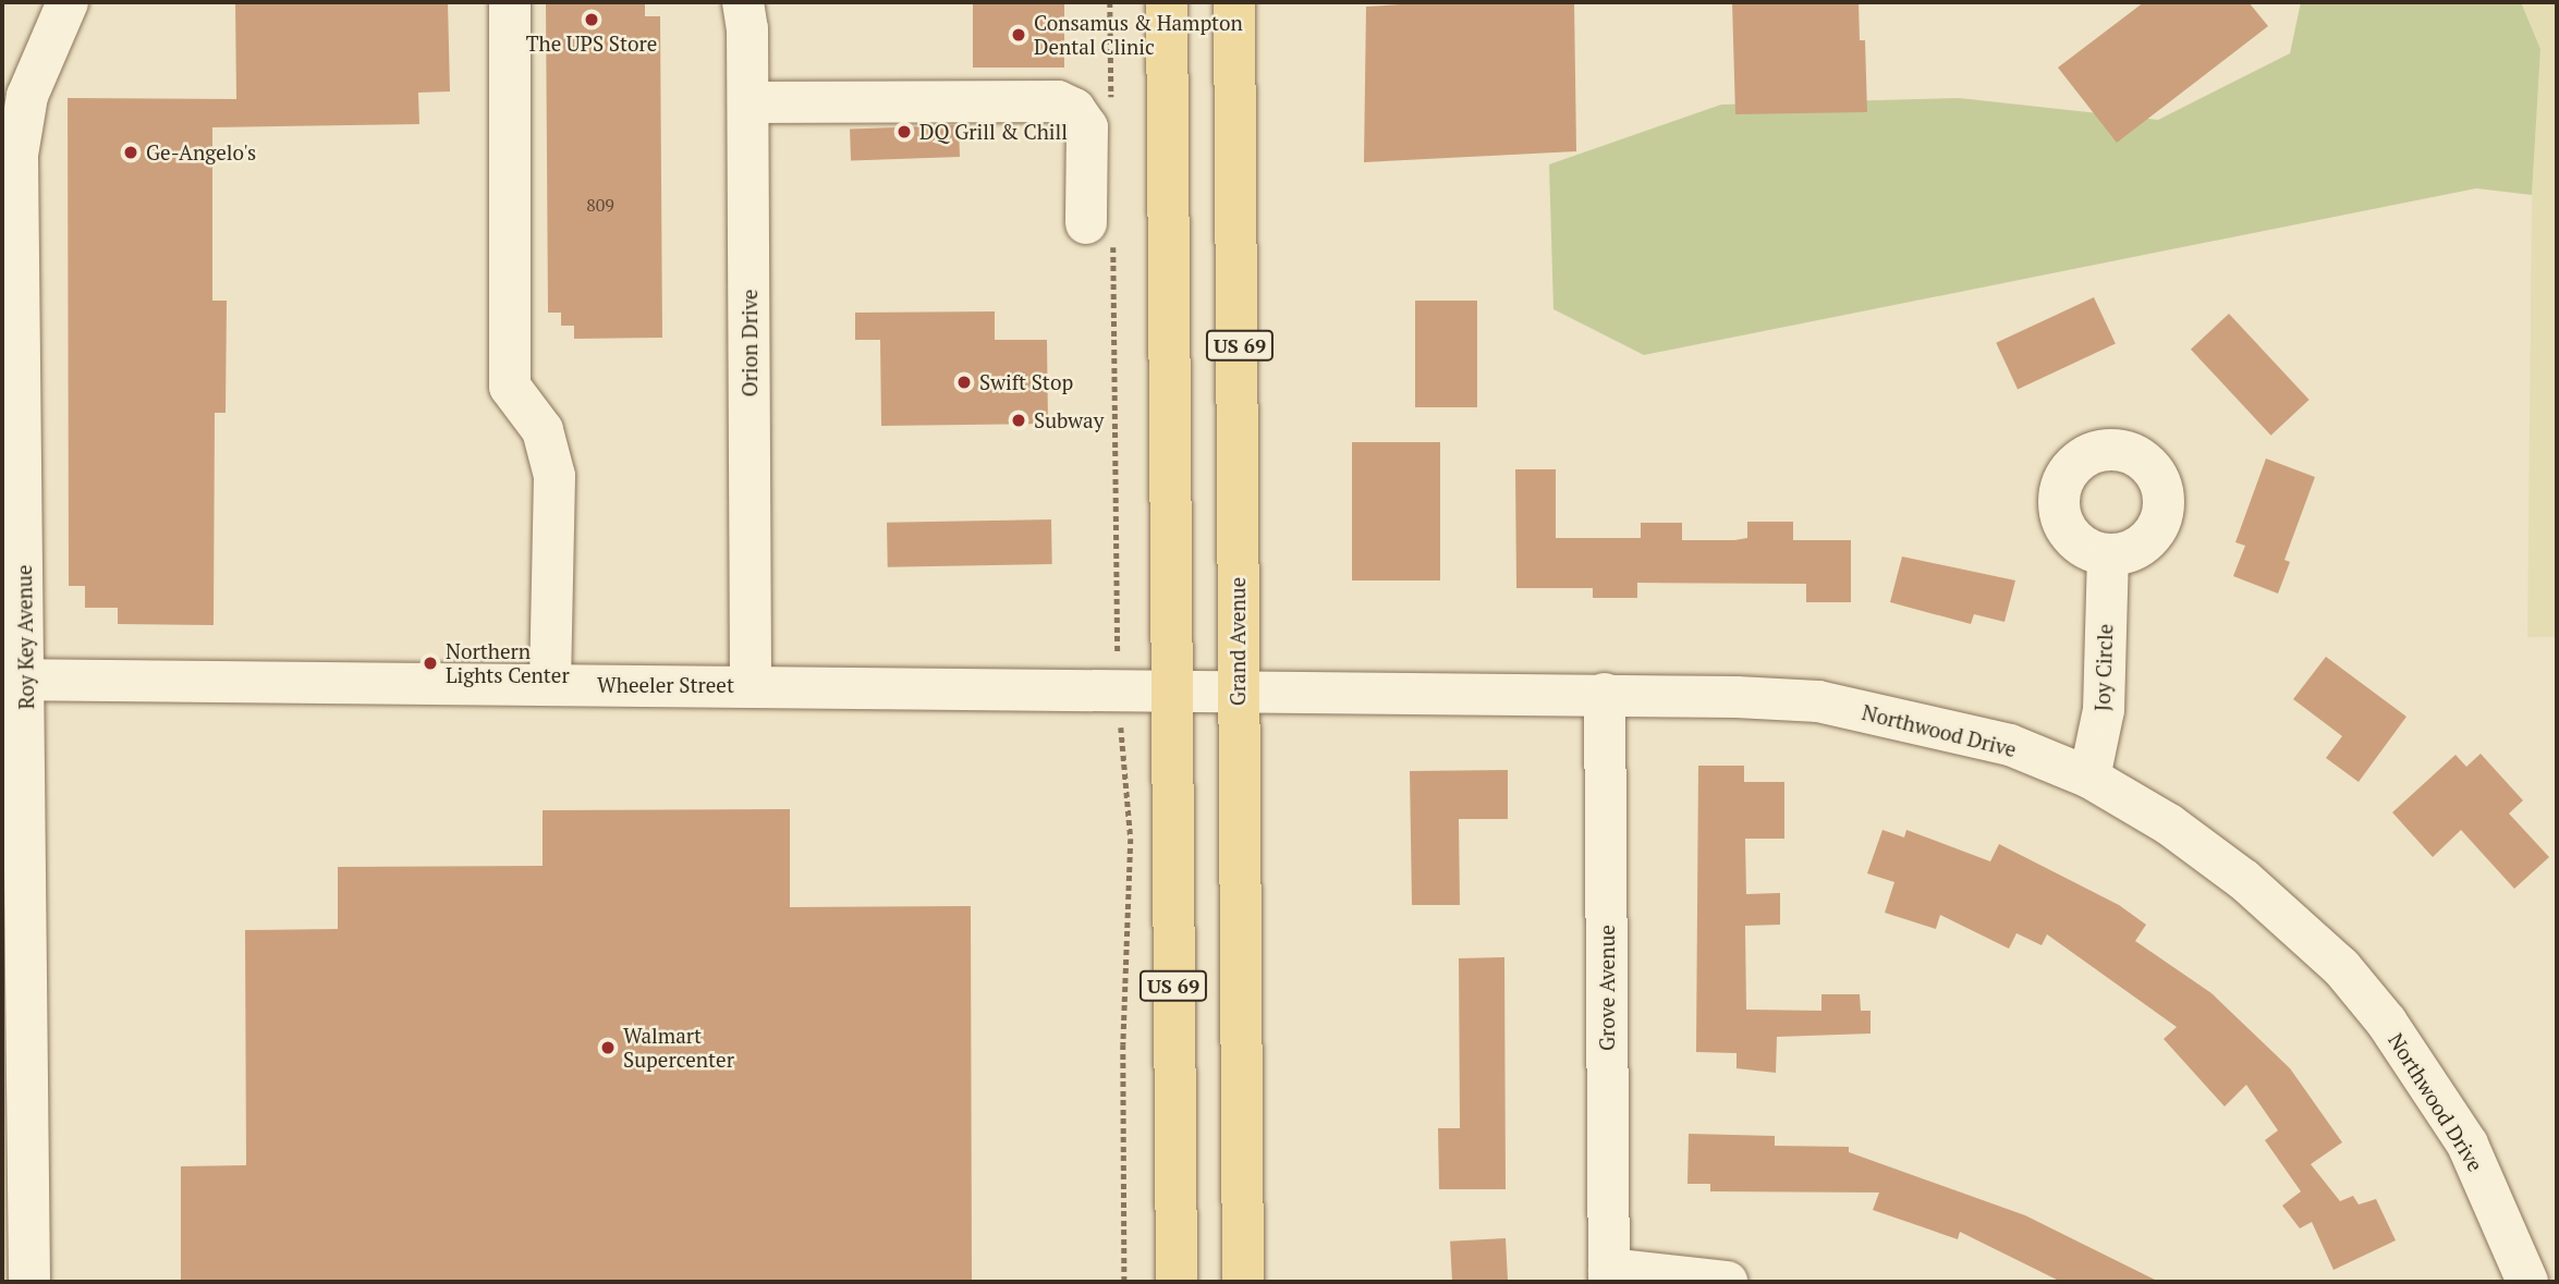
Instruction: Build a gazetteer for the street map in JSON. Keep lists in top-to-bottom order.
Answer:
{
  "streets": {
    "main road": ["US 69", "Grand Avenue"],
    "street": [
      "Orion Drive",
      "Roy Key Avenue",
      "Joy Circle",
      "Wheeler Street",
      "Northwood Drive",
      "Grove Avenue"
    ]
  },
  "crossings": [
    ["Orion Drive", "Wheeler Street"],
    ["US 69", "Wheeler Street"],
    ["Roy Key Avenue", "Wheeler Street"],
    ["Grand Avenue", "Wheeler Street"],
    ["Grand Avenue", "Northwood Drive"],
    ["Joy Circle", "Northwood Drive"],
    ["Wheeler Street", "Northwood Drive"],
    ["Northwood Drive", "Grove Avenue"]
  ],
  "places": [
    "The UPS Store",
    "Consamus & Hampton Dental Clinic",
    "DQ Grill & Chill",
    "Ge-Angelo's",
    "Swift Stop",
    "Subway",
    "Northern Lights Center",
    "Walmart Supercenter"
  ],
  "house_numbers": ["809"]
}
